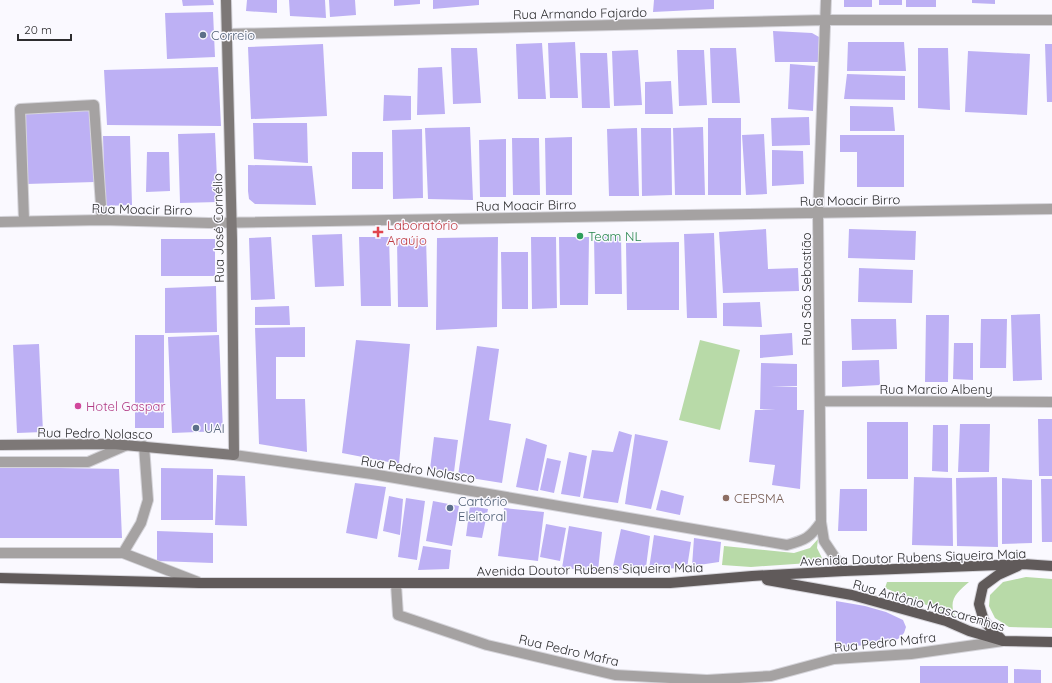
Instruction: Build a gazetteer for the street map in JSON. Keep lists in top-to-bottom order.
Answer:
{
  "streets": {
    "main road": [
      "Rua José Cornélio",
      "Rua Pedro Nolasco",
      "Avenida Doutor Rubens Siqueira Maia",
      "Rua Antônio Mascarenhas"
    ],
    "street": [
      "Rua Armando Fajardo",
      "Rua Moacir Birro",
      "Rua São Sebastião",
      "Rua Marcio Albeny",
      "Rua Pedro Mafra"
    ]
  },
  "crossings": [
    ["Rua Armando Fajardo", "Rua José Cornélio"],
    ["Rua Armando Fajardo", "Rua São Sebastião"],
    ["Rua Moacir Birro", "Rua José Cornélio"],
    ["Rua Moacir Birro", "Rua São Sebastião"],
    ["Rua José Cornélio", "Rua Pedro Nolasco"],
    ["Rua São Sebastião", "Rua Marcio Albeny"],
    ["Rua São Sebastião", "Rua Pedro Nolasco"],
    ["Rua São Sebastião", "Avenida Doutor Rubens Siqueira Maia"],
    ["Avenida Doutor Rubens Siqueira Maia", "Rua Antônio Mascarenhas"],
    ["Avenida Doutor Rubens Siqueira Maia", "Rua Pedro Mafra"],
    ["Rua Antônio Mascarenhas", "Rua Pedro Mafra"]
  ],
  "places": {
    "other": [
      "Correio",
      "Team NL",
      "Hotel Gaspar",
      "UAI",
      "CEPSMA",
      "Cartório Eleitoral"
    ],
    "health": ["Laboratório Araújo"]
  },
  "scale_bar": "20 m"
}
